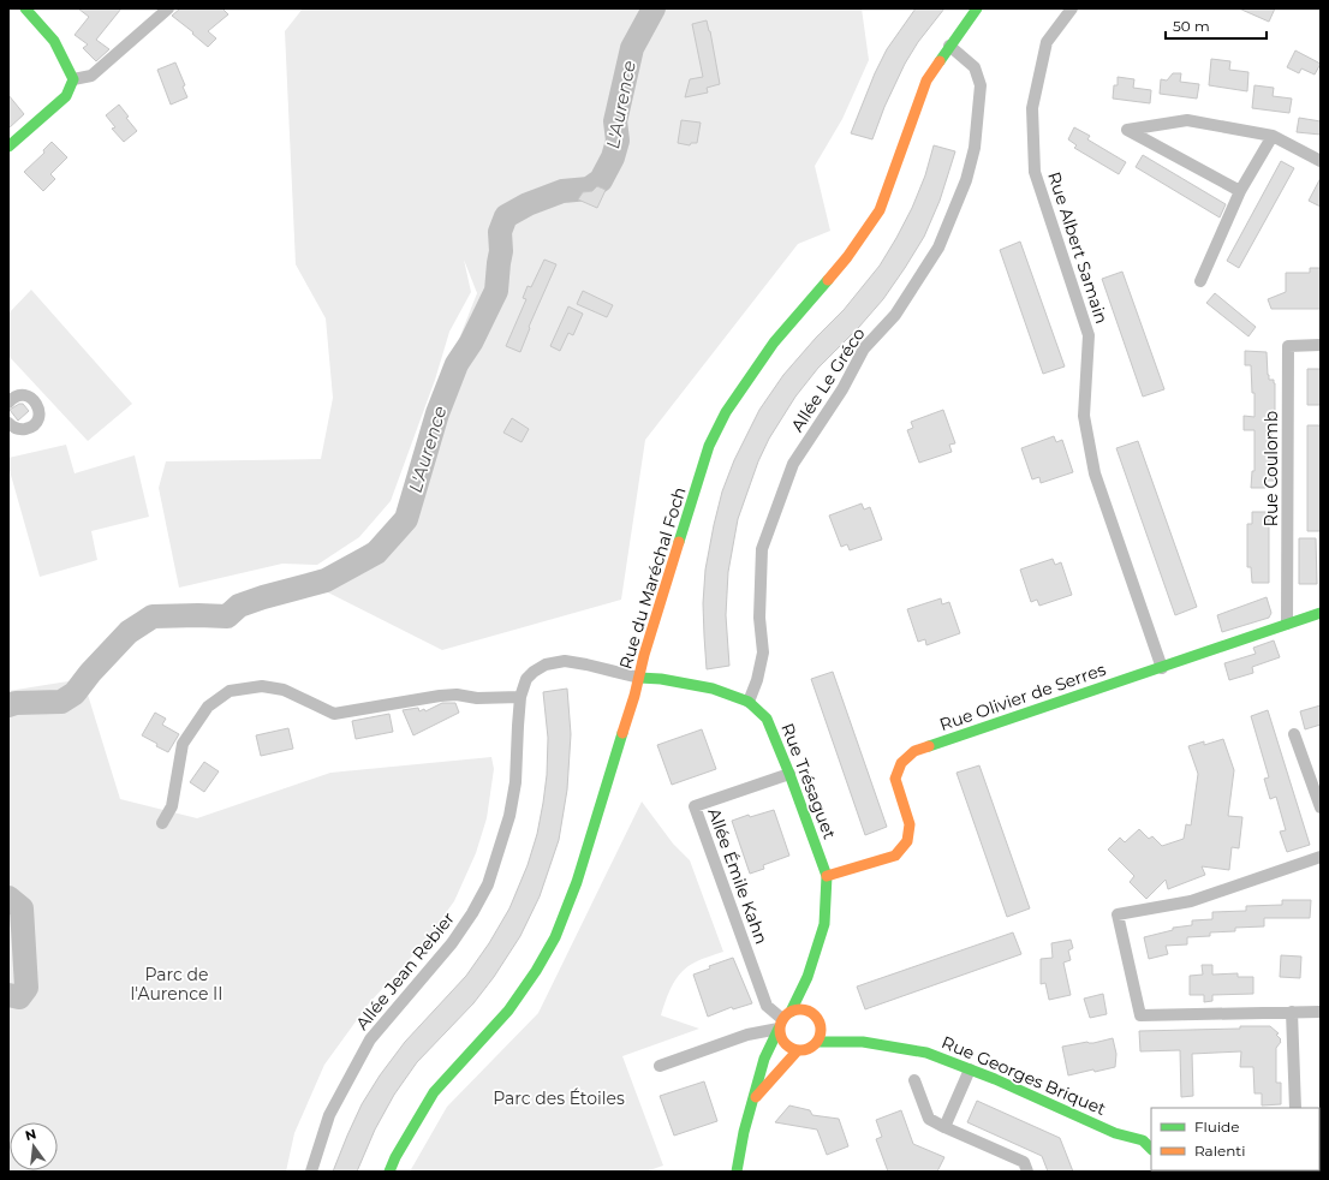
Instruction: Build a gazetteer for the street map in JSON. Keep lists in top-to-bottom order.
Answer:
{
  "streets": {
    "street": [
      "Rue Albert Samain",
      "Allée Le Gréco",
      "Rue Coulomb",
      "Rue du Maréchal Foch",
      "Rue Olivier de Serres",
      "Rue Trésaguet",
      "Allée Émile Kahn",
      "Allée Jean Rebier",
      "Rue Georges Briquet"
    ]
  },
  "crossings": [
    ["Rue Albert Samain", "Rue Olivier de Serres"],
    ["Allée Le Gréco", "Rue du Maréchal Foch"],
    ["Allée Le Gréco", "Rue Trésaguet"],
    ["Rue Coulomb", "Rue Olivier de Serres"],
    ["Rue du Maréchal Foch", "Rue Trésaguet"],
    ["Rue du Maréchal Foch", "Allée Jean Rebier"],
    ["Rue Olivier de Serres", "Rue Trésaguet"],
    ["Rue Trésaguet", "Allée Émile Kahn"],
    ["Rue Trésaguet", "Allée Jean Rebier"],
    ["Allée Émile Kahn", "Rue Georges Briquet"]
  ],
  "water": ["L'Aurence"],
  "parks": ["Parc de l'Aurence II", "Parc des Étoiles"],
  "legend": ["Fluide", "Ralenti"],
  "scale_bar": "50 m",
  "north": "top"
}
